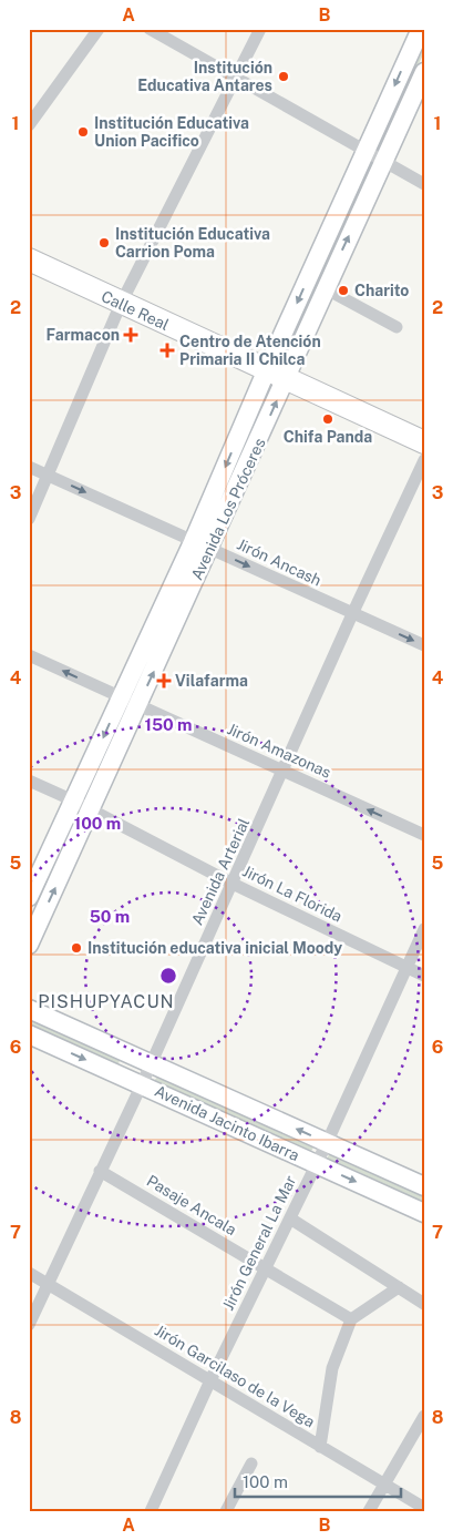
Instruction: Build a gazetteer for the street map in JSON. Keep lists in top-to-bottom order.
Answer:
{
  "streets": {
    "highway": ["Calle Real"],
    "street": [
      "Avenida Los Próceres",
      "Jirón Ancash",
      "Jirón Amazonas",
      "Avenida Arterial",
      "Jirón La Florida",
      "Avenida Jacinto Ibarra",
      "Pasaje Ancala",
      "Jirón General La Mar",
      "Jirón Garcilaso de la Vega"
    ]
  },
  "crossings": [
    ["Calle Real", "Avenida Los Próceres"],
    ["Avenida Los Próceres", "Jirón Ancash"],
    ["Avenida Los Próceres", "Jirón Amazonas"],
    ["Avenida Los Próceres", "Jirón La Florida"],
    ["Jirón Ancash", "Avenida Arterial"],
    ["Jirón Amazonas", "Avenida Arterial"],
    ["Avenida Arterial", "Jirón La Florida"],
    ["Avenida Arterial", "Avenida Jacinto Ibarra"],
    ["Avenida Arterial", "Pasaje Ancala"],
    ["Avenida Arterial", "Jirón Garcilaso de la Vega"],
    ["Jirón La Florida", "Jirón General La Mar"],
    ["Avenida Jacinto Ibarra", "Jirón General La Mar"],
    ["Pasaje Ancala", "Jirón General La Mar"],
    ["Jirón General La Mar", "Jirón Garcilaso de la Vega"]
  ],
  "one_way": ["Jirón Ancash", "Jirón Amazonas"],
  "districts": ["PISHUPYACUN"],
  "places": {
    "other": [
      "Institución Educativa Antares",
      "Institución Educativa Union Pacifico",
      "Institución Educativa Carrion Poma",
      "Charito",
      "Chifa Panda",
      "Institución educativa inicial Moody"
    ],
    "health": ["Farmacon", "Centro de Atención Primaria II Chilca", "Vilafarma"]
  },
  "scale_bar": "100 m",
  "grid": {
    "columns": ["A", "B"],
    "rows": [
      "1",
      "2",
      "3",
      "4",
      "5",
      "6",
      "7",
      "8"
    ]
  },
  "rings": ["150 m", "100 m", "50 m"]
}
